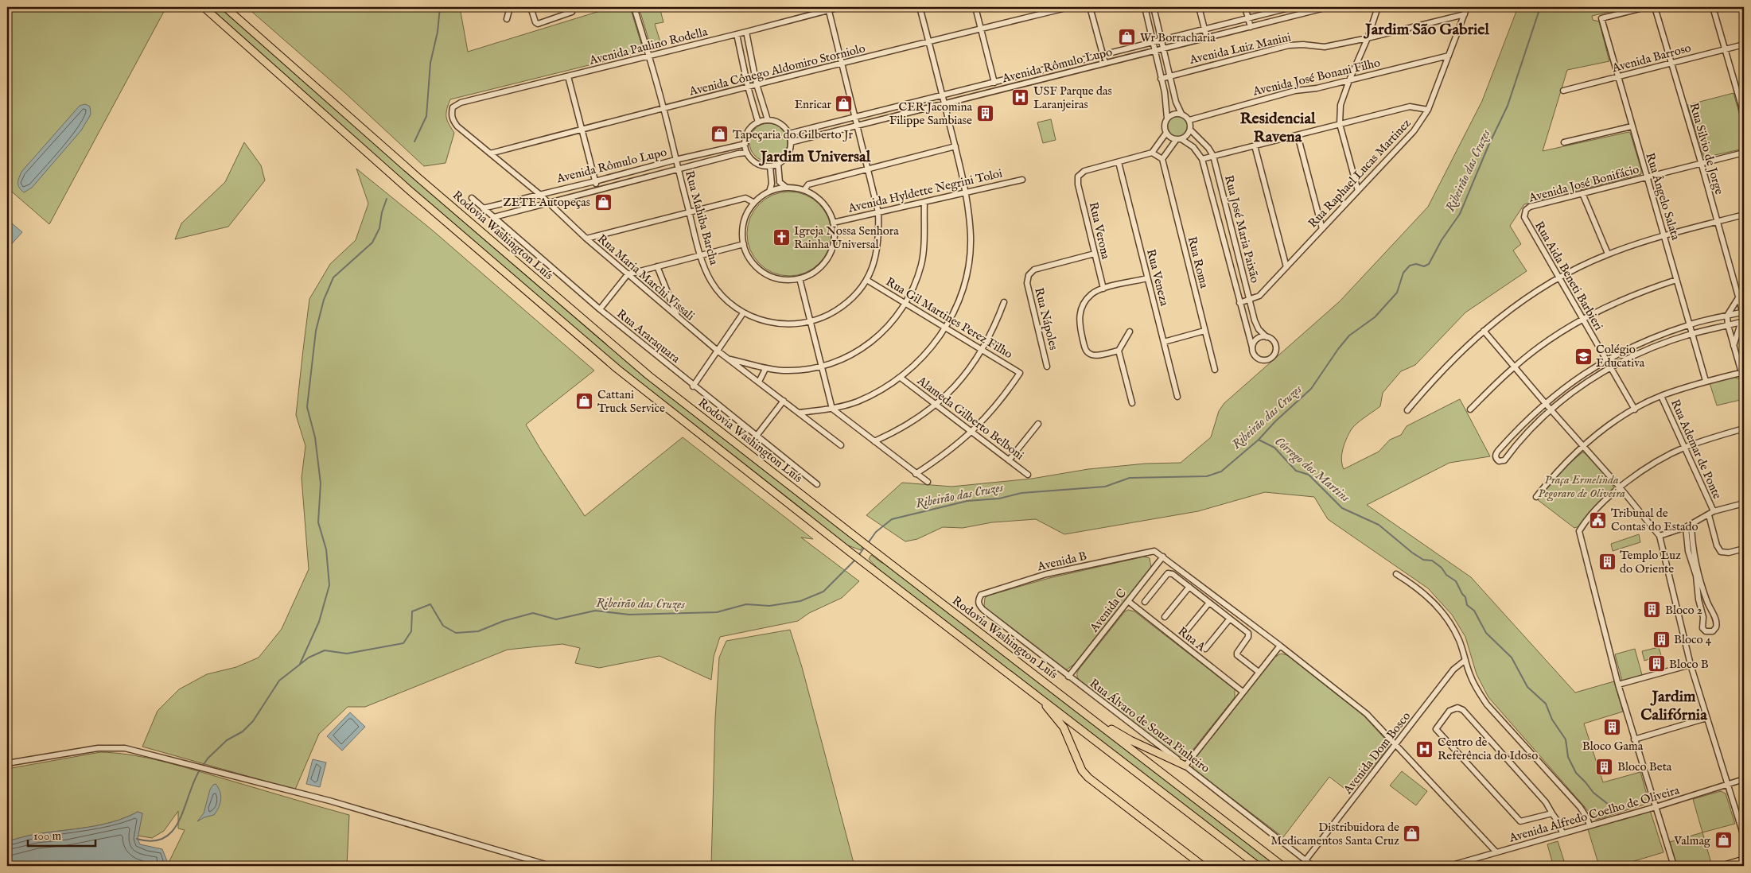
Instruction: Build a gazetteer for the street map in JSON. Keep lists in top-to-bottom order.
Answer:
{
  "streets": {
    "highway": ["Rodovia Washington Luís"],
    "street": [
      "Avenida Paulino Rodella",
      "Avenida Luiz Manini",
      "Avenida Barroso",
      "Avenida Rômulo Lupo",
      "Avenida Cônego Aldomiro Storniolo",
      "Avenida José Bonani Filho",
      "Rua Silvio de Jorge",
      "Rua Raphael Lucas Martinez",
      "Avenida José Bonifácio",
      "Avenida Hyldette Negrini Toloi",
      "Rua Ângelo Salata",
      "Rua Mahiba Barcha",
      "Rua José Maria Paixão",
      "Rua Verona",
      "Rua Roma",
      "Rua Aida Beneti Barbieri",
      "Rua Maria Marchi Vissali",
      "Rua Veneza",
      "Rua Gil Martines Perez Filho",
      "Rua Nápoles",
      "Rua Araraquara",
      "Alameda Gilberto Belboni",
      "Rua Ademar de Ponte",
      "Avenida B",
      "Avenida C",
      "Rua A",
      "Rua Álvaro de Souza Pinheiro",
      "Avenida Dom Bosco",
      "Avenida Alfredo Coelho de Oliveira"
    ]
  },
  "crossings": [
    ["Avenida Paulino Rodella", "Rua Mahiba Barcha"],
    ["Avenida Paulino Rodella", "Rua Maria Marchi Vissali"],
    ["Avenida Luiz Manini", "Rua Raphael Lucas Martinez"],
    ["Avenida Barroso", "Rua Silvio de Jorge"],
    ["Avenida Barroso", "Rua Ângelo Salata"],
    ["Avenida Rômulo Lupo", "Rua Mahiba Barcha"],
    ["Avenida Rômulo Lupo", "Rua Maria Marchi Vissali"],
    ["Avenida Rômulo Lupo", "Rua Araraquara"],
    ["Avenida Cônego Aldomiro Storniolo", "Rua Mahiba Barcha"],
    ["Avenida Cônego Aldomiro Storniolo", "Rua Maria Marchi Vissali"],
    ["Avenida José Bonani Filho", "Rua Raphael Lucas Martinez"],
    ["Avenida José Bonani Filho", "Rua José Maria Paixão"],
    ["Rua Silvio de Jorge", "Avenida José Bonifácio"],
    ["Rua Raphael Lucas Martinez", "Rua José Maria Paixão"],
    ["Avenida José Bonifácio", "Rua Ângelo Salata"],
    ["Avenida José Bonifácio", "Rua Aida Beneti Barbieri"],
    ["Avenida Hyldette Negrini Toloi", "Rua Mahiba Barcha"],
    ["Rua Mahiba Barcha", "Rua Gil Martines Perez Filho"],
    ["Rua Verona", "Rua Veneza"],
    ["Rua Verona", "Rua Nápoles"],
    ["Rua Gil Martines Perez Filho", "Alameda Gilberto Belboni"],
    ["Avenida B", "Avenida C"],
    ["Avenida B", "Rua Álvaro de Souza Pinheiro"],
    ["Avenida C", "Rua A"],
    ["Avenida C", "Rua Álvaro de Souza Pinheiro"],
    ["Rua Álvaro de Souza Pinheiro", "Avenida Dom Bosco"]
  ],
  "districts": [
    "Jardim São Gabriel",
    "Residencial Ravena",
    "Jardim Universal",
    "Jardim Califórnia"
  ],
  "water": ["Ribeirão das Cruzes", "Córrego dos Martins"],
  "parks": ["Praça Ermelinda Pegoraro de Oliveira"],
  "places": {
    "shop": [
      "Wr Borracharia",
      "Enricar",
      "Tapeçaria do Gilberto Jr",
      "ZETE Autopeças",
      "Cattani Truck Service",
      "Distribuidora de Medicamentos Santa Cruz",
      "Valmag"
    ],
    "hospital": ["USF Parque das Laranjeiras", "Centro de Referência do Idoso"],
    "building": [
      "CER Jacomina Filippe Sambiase",
      "Templo Luz do Oriente",
      "Bloco 2",
      "Bloco 4",
      "Bloco B",
      "Bloco Gama",
      "Bloco Beta"
    ],
    "church": ["Igreja Nossa Senhora Rainha Universal"],
    "school or university": ["Colégio Educativa"],
    "public building": ["Tribunal de Contas do Estado"]
  },
  "scale_bar": "100 m"
}
